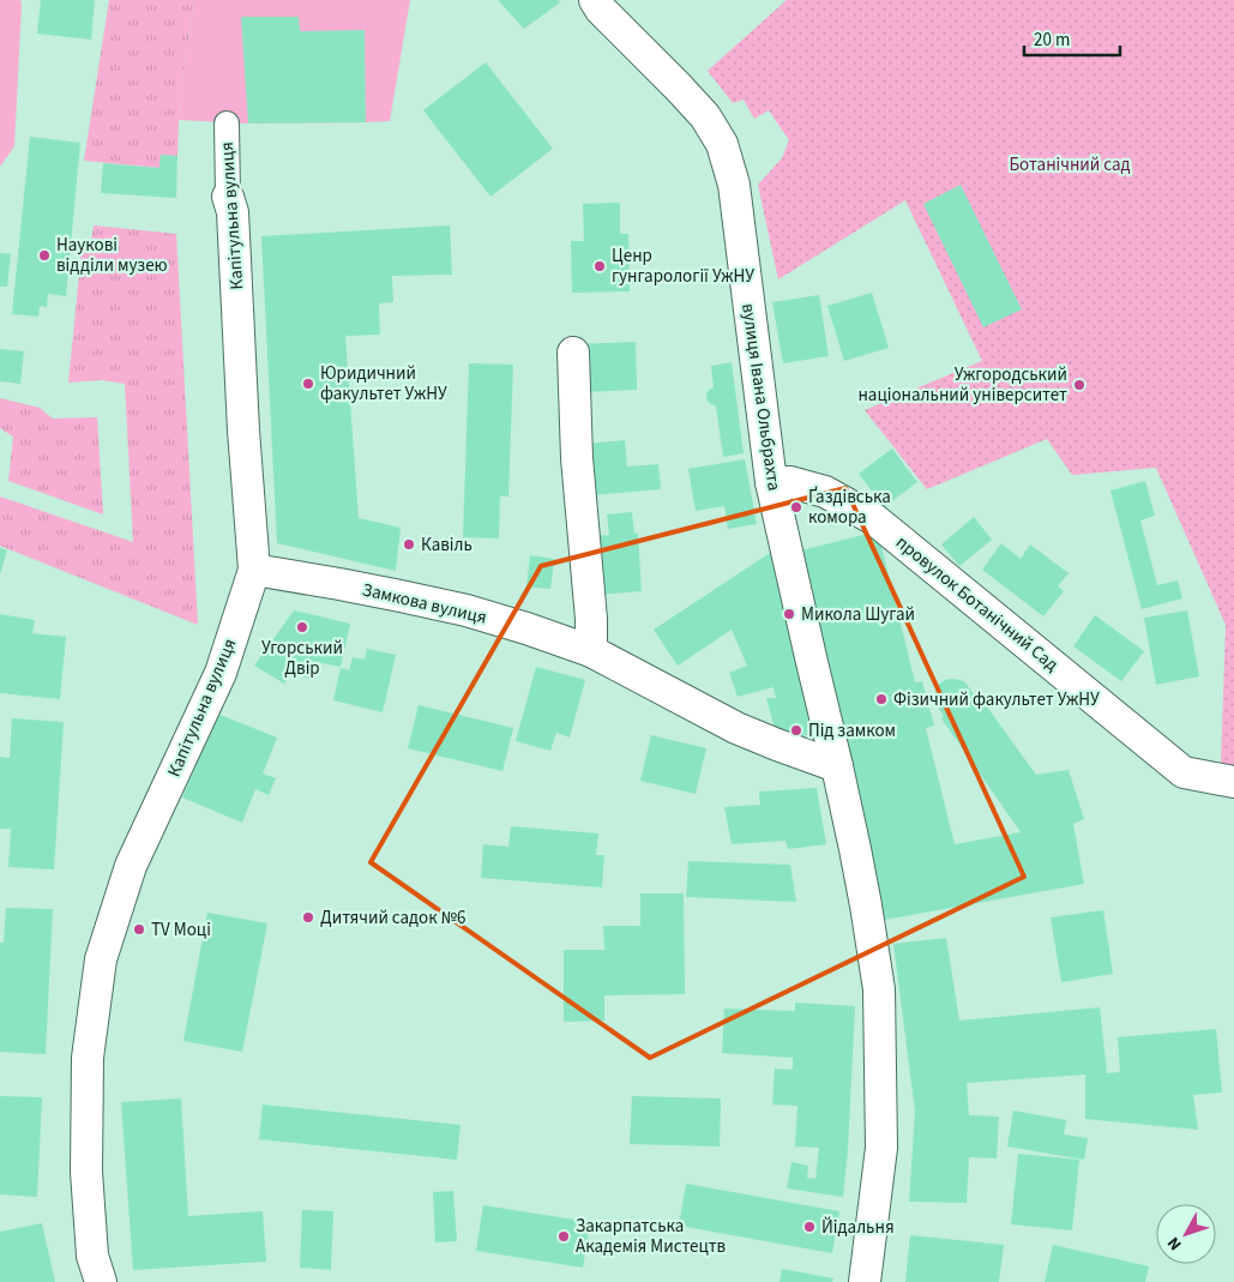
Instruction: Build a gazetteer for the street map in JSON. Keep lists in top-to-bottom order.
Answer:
{
  "streets": {
    "street": [
      "Капітульна вулиця",
      "вулиця Івана Ольбрахта",
      "Замкова вулиця",
      "провулок Ботанічний Сад"
    ]
  },
  "crossings": [
    ["Капітульна вулиця", "Замкова вулиця"],
    ["вулиця Івана Ольбрахта", "Замкова вулиця"],
    ["вулиця Івана Ольбрахта", "провулок Ботанічний Сад"]
  ],
  "parks": ["Ботанічний сад"],
  "places": [
    "Наукові відділи музею",
    "Ценр гунгарології УжНУ",
    "Юридичний факультет УжНУ",
    "Ужгородський національний університет",
    "Ґаздівська комора",
    "Кавіль",
    "Микола Шугай",
    "Угорський Двір",
    "Фізичний факультет УжНУ",
    "Під замком",
    "Дитячий садок №6",
    "TV Моці",
    "Йідальня",
    "Закарпатська Академія Мистецтв"
  ],
  "scale_bar": "20 m",
  "north": "bottom left"
}
